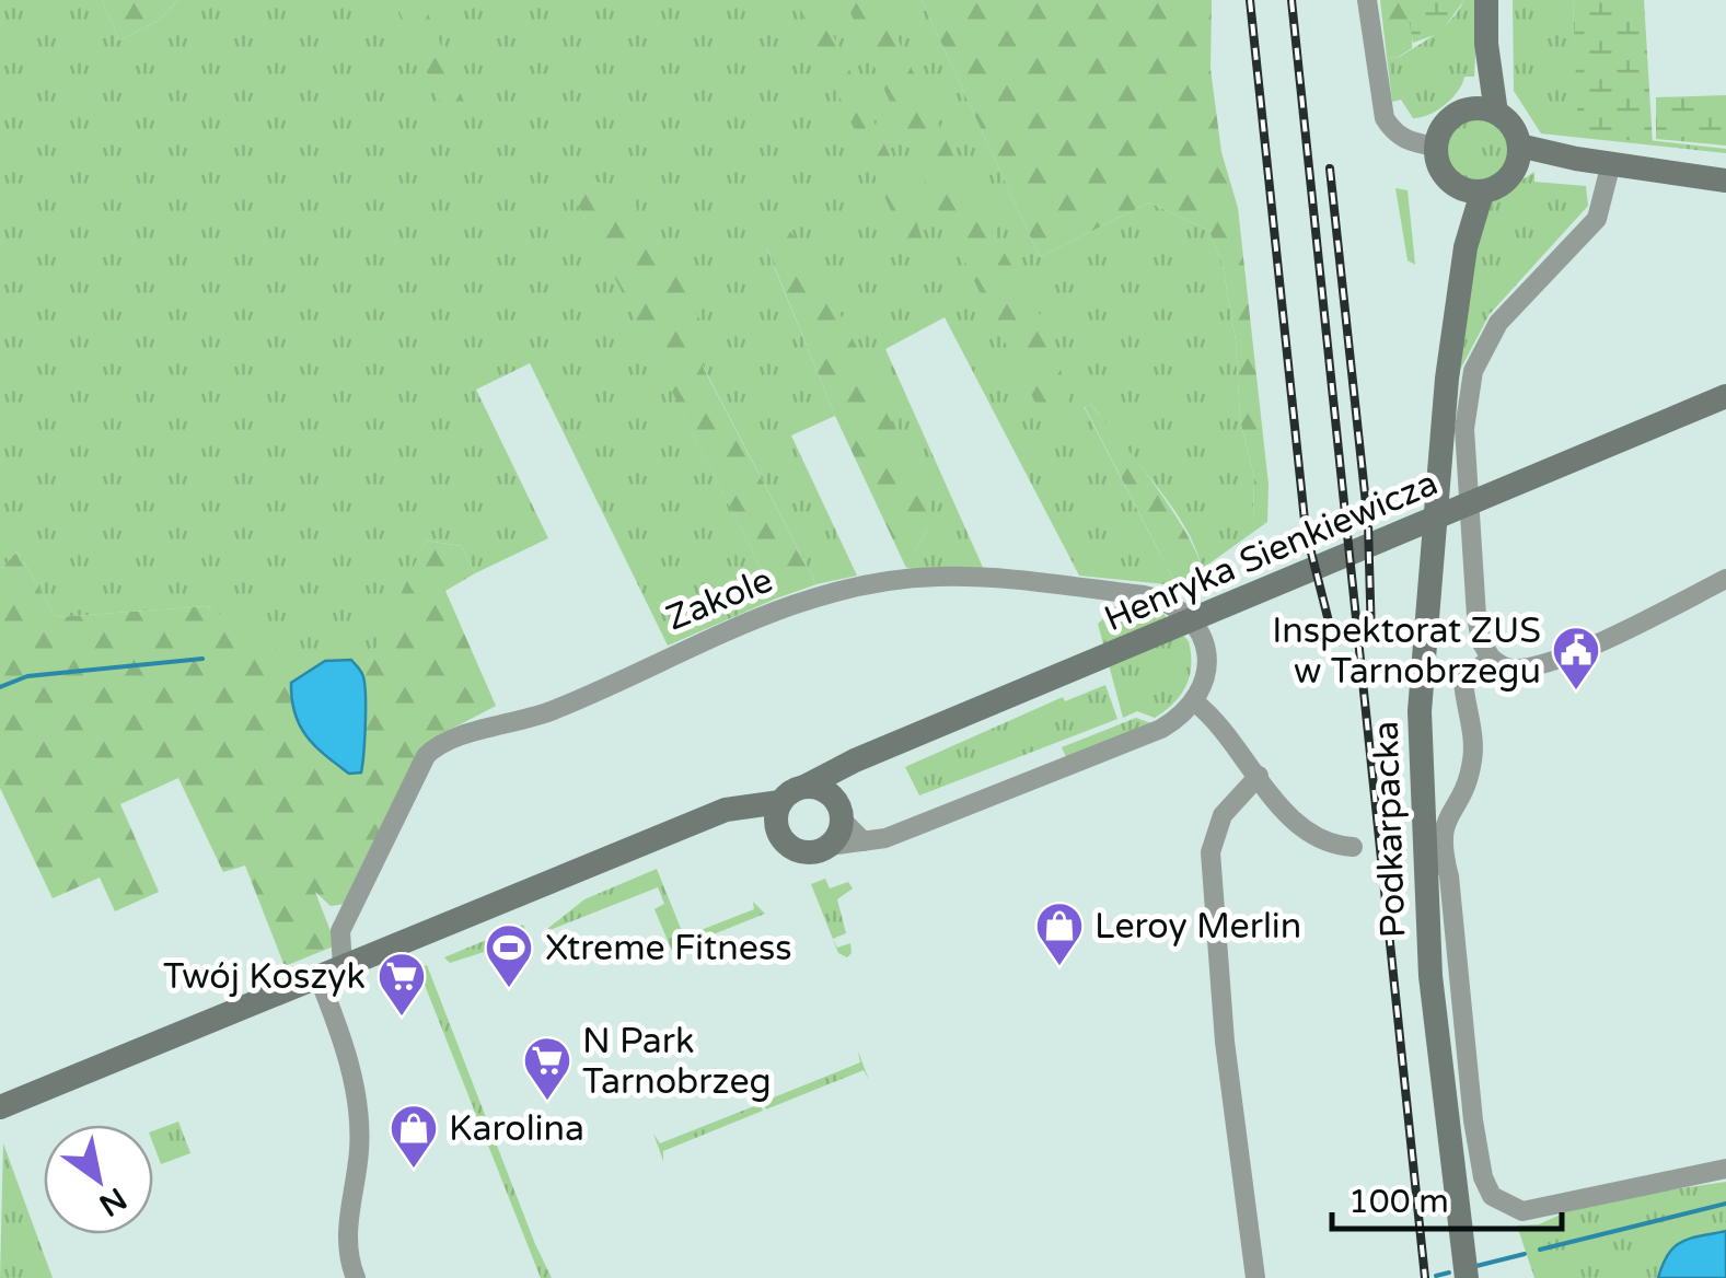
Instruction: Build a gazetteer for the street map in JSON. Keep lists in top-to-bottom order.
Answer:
{
  "streets": {
    "main road": ["Henryka Sienkiewicza", "Podkarpacka"],
    "street": ["Zakole"]
  },
  "places": {
    "public building": ["Inspektorat ZUS w Tarnobrzegu"],
    "shop": ["Leroy Merlin", "Karolina"],
    "sports": ["Xtreme Fitness"],
    "supermarket": ["Twój Koszyk", "N Park Tarnobrzeg"]
  },
  "scale_bar": "100 m",
  "north": "bottom right"
}
